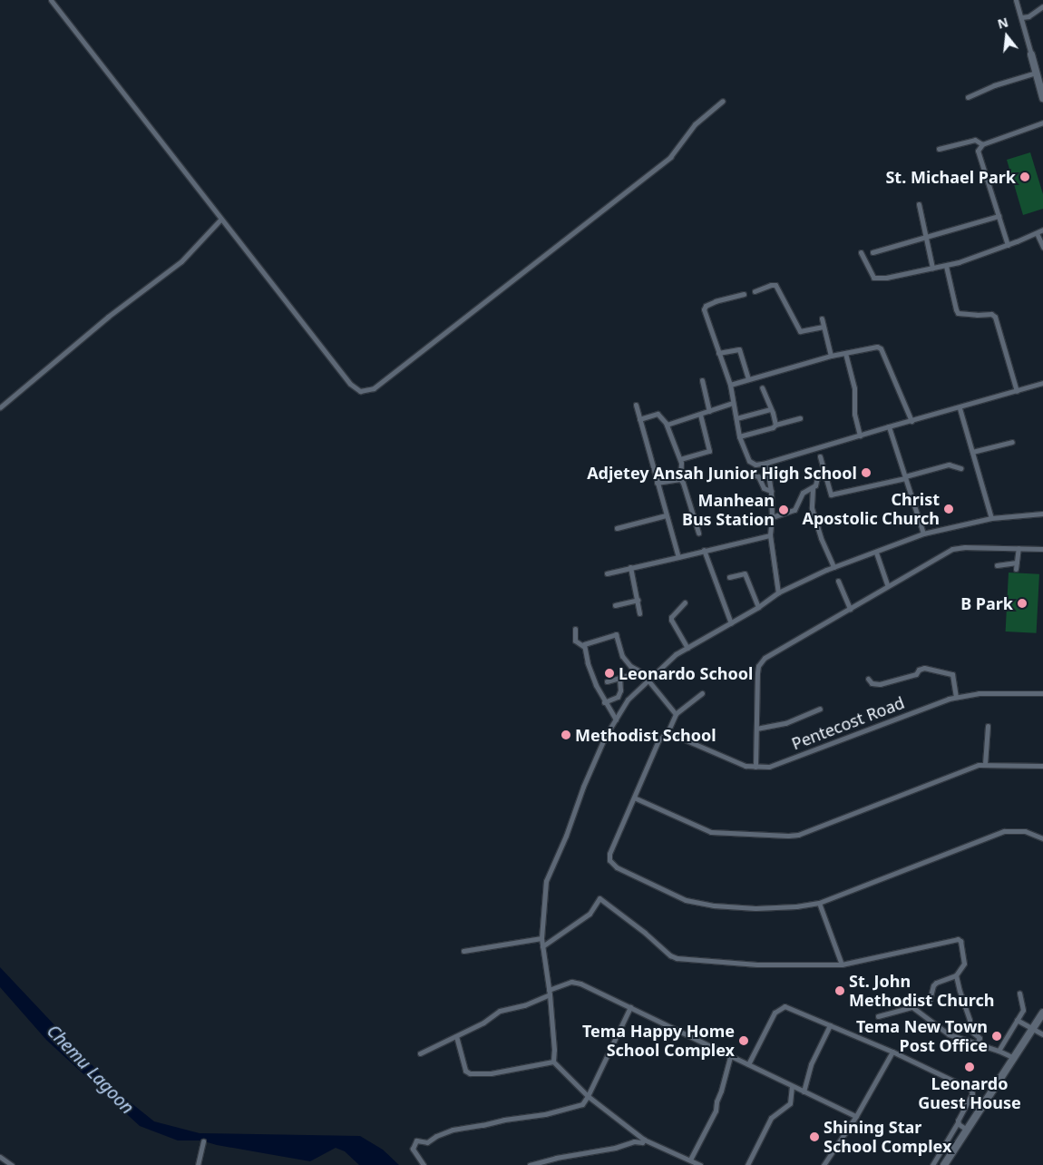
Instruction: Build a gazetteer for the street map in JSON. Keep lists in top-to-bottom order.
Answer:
{
  "streets": {
    "street": ["Pentecost Road"]
  },
  "water": ["Chemu Lagoon"],
  "places": [
    "St. Michael Park",
    "Adjetey Ansah Junior High School",
    "Christ Apostolic Church",
    "Manhean Bus Station",
    "B Park",
    "Leonardo School",
    "Methodist School",
    "St. John Methodist Church",
    "Tema New Town Post Office",
    "Tema Happy Home School Complex",
    "Leonardo Guest House",
    "Shining Star School Complex"
  ],
  "north": "top"
}
